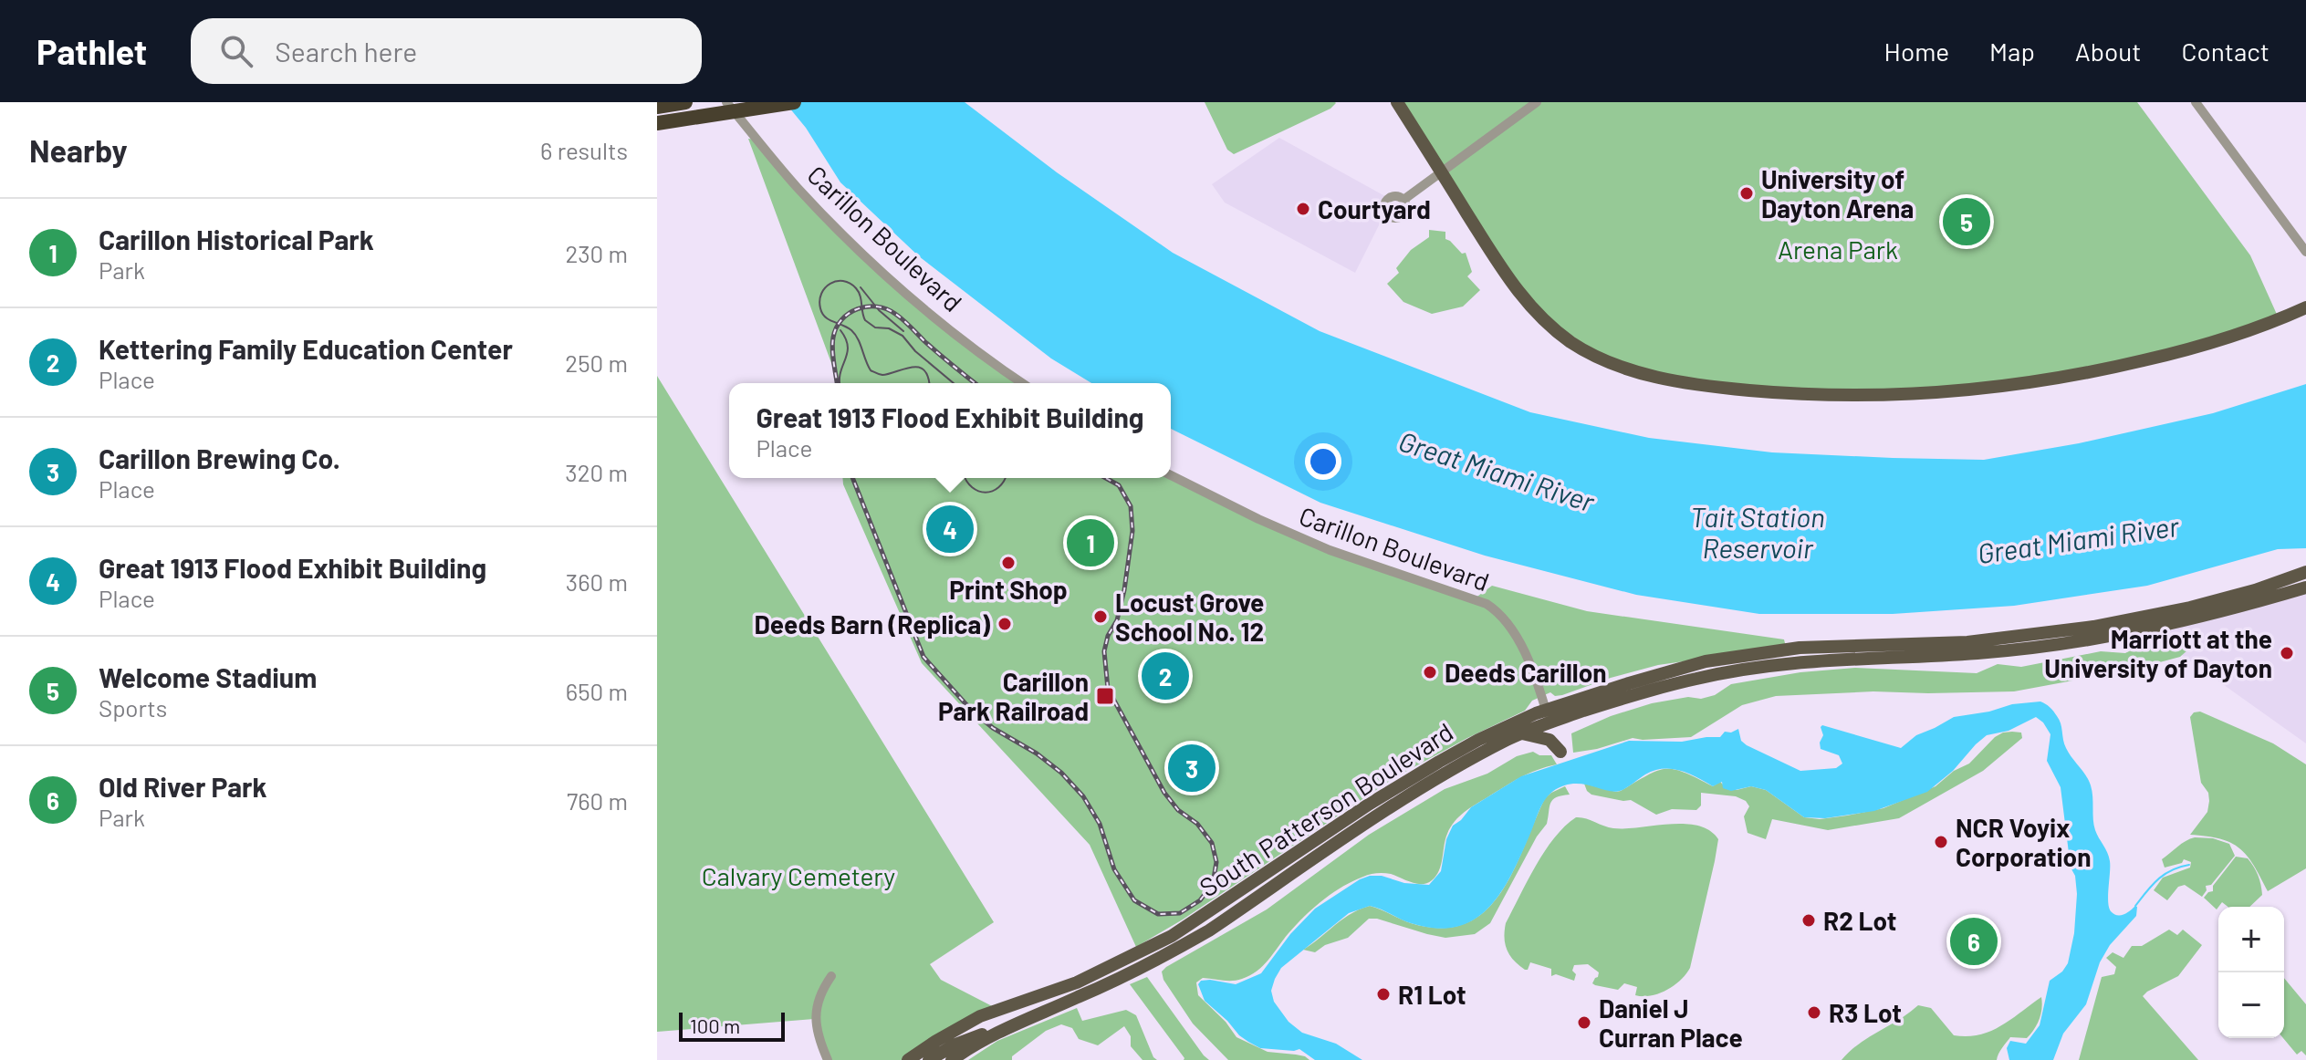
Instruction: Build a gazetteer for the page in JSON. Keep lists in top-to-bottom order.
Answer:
{
  "streets": {
    "main road": ["South Patterson Boulevard"],
    "street": ["Carillon Boulevard"]
  },
  "crossings": [
    ["Carillon Boulevard", "South Patterson Boulevard"]
  ],
  "water": ["Great Miami River", "Tait Station Reservoir"],
  "parks": ["Arena Park", "Calvary Cemetery"],
  "places": {
    "other": [
      "University of Dayton Arena",
      "Courtyard",
      "Print Shop",
      "Locust Grove School No. 12",
      "Deeds Barn (Replica)",
      "Marriott at the University of Dayton",
      "Deeds Carillon",
      "NCR Voyix Corporation",
      "R2 Lot",
      "R1 Lot",
      "R3 Lot",
      "Daniel J Curran Place"
    ],
    "transit": ["Carillon Park Railroad"]
  },
  "scale_bar": "100 m",
  "page": {
    "header": "Pathlet",
    "search": "Search here",
    "nav": [
      "Home",
      "Map",
      "About",
      "Contact"
    ],
    "heading": ["Nearby", "6 results"],
    "pins": [
      "5",
      "4",
      "1",
      "2",
      "3",
      "6"
    ],
    "list": [
      {
        "mark": "1",
        "name": "Carillon Historical Park",
        "note": "Park",
        "value": "230 m"
      },
      {
        "mark": "2",
        "name": "Kettering Family Education Center",
        "note": "Place",
        "value": "250 m"
      },
      {
        "mark": "3",
        "name": "Carillon Brewing Co.",
        "note": "Place",
        "value": "320 m"
      },
      {
        "mark": "4",
        "name": "Great 1913 Flood Exhibit Building",
        "note": "Place",
        "value": "360 m"
      },
      {
        "mark": "5",
        "name": "Welcome Stadium",
        "note": "Sports",
        "value": "650 m"
      },
      {
        "mark": "6",
        "name": "Old River Park",
        "note": "Park",
        "value": "760 m"
      }
    ],
    "popup": ["Great 1913 Flood Exhibit Building", "Place"],
    "map_buttons": ["+", "−"],
    "scale": "100 m"
  }
}
